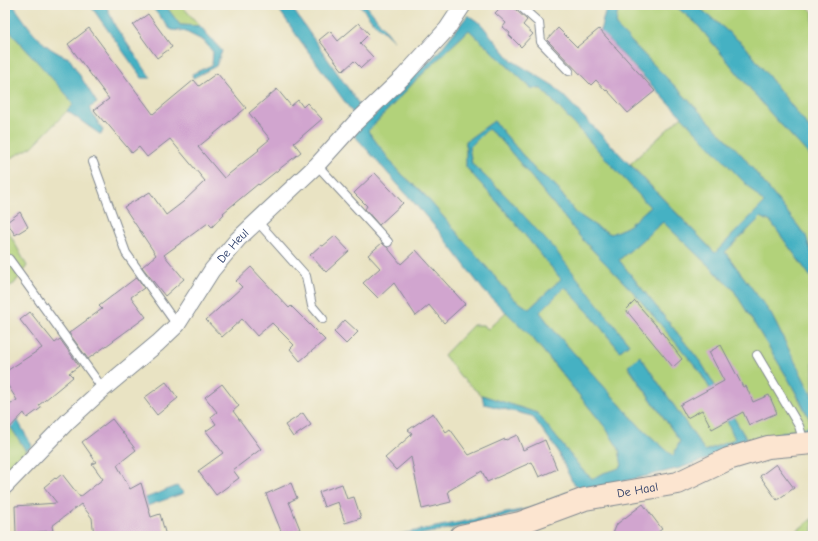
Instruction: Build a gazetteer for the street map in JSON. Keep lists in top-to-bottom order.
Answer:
{
  "streets": {
    "street": ["De Heul", "De Haal"]
  }
}
